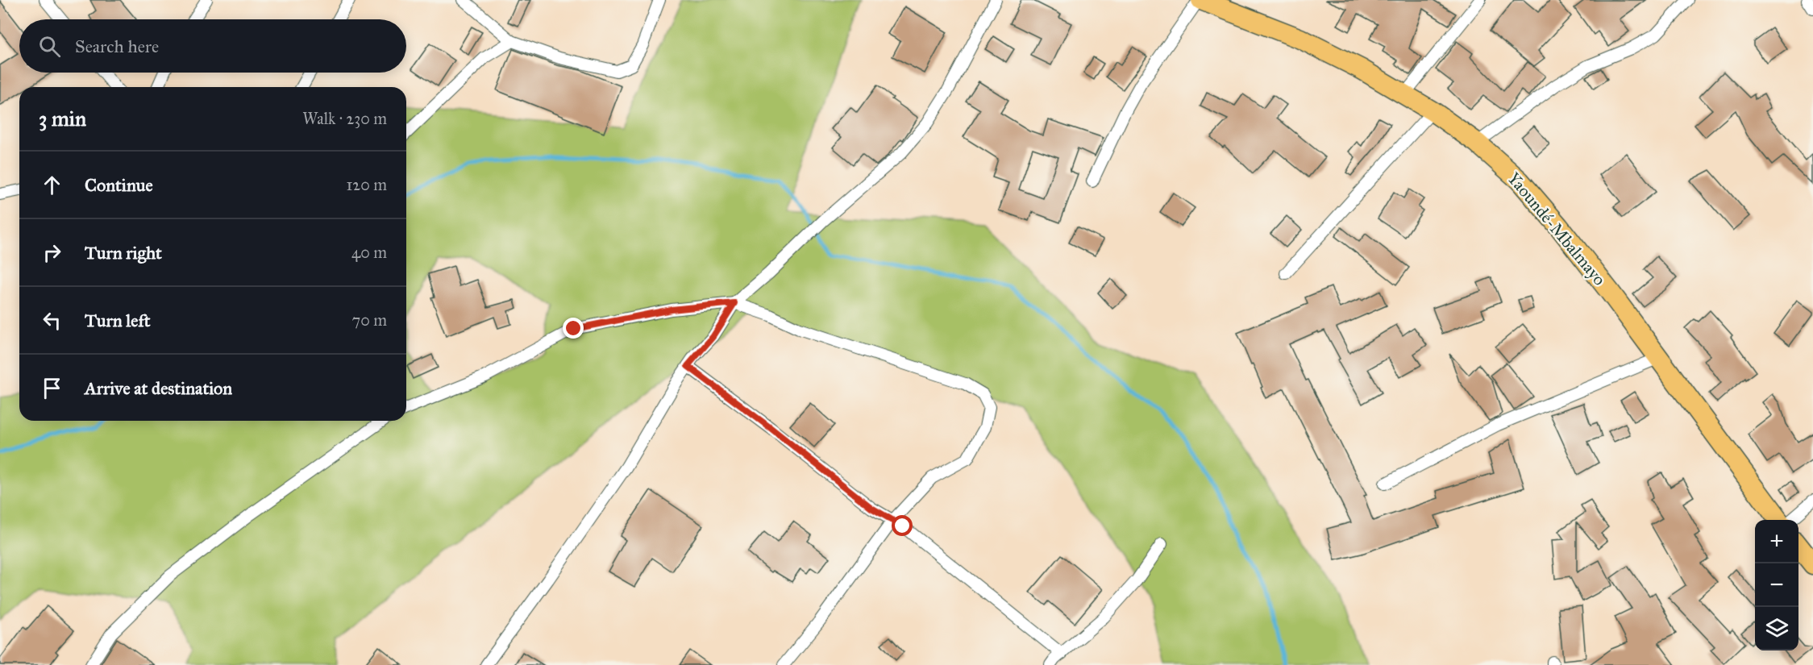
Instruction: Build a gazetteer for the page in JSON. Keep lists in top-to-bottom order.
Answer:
{
  "streets": {
    "highway": ["Yaoundé-Mbalmayo"]
  },
  "page": {
    "search": "Search here",
    "heading": ["3 min", "Walk · 230 m"],
    "list": [
      ["Continue", "120 m"],
      ["Turn right", "40 m"],
      ["Turn left", "70 m"],
      "Arrive at destination"
    ],
    "map_buttons": ["+", "−"]
  }
}
